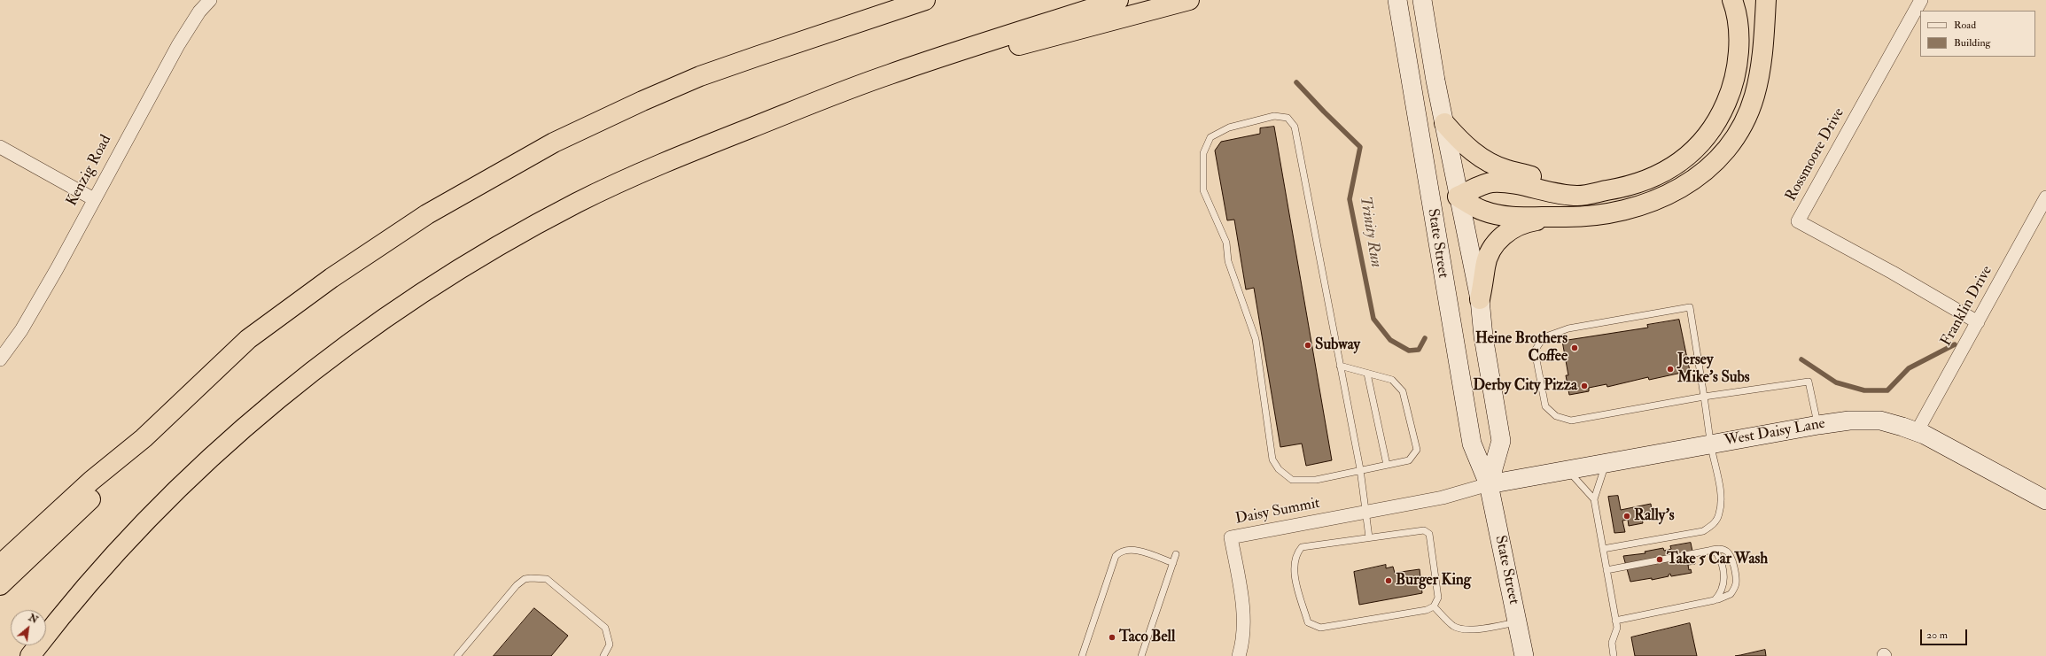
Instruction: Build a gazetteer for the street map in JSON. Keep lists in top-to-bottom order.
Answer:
{
  "streets": {
    "main road": ["State Street", "West Daisy Lane"],
    "street": [
      "Rossmoore Drive",
      "Kenzig Road",
      "Franklin Drive",
      "Daisy Summit"
    ]
  },
  "crossings": [
    ["Rossmoore Drive", "Franklin Drive"],
    ["State Street", "West Daisy Lane"],
    ["Franklin Drive", "West Daisy Lane"]
  ],
  "water": ["Trinity Run"],
  "places": [
    "Subway",
    "Heine Brothers Coffee",
    "Jersey Mike's Subs",
    "Derby City Pizza",
    "Rally's",
    "Take 5 Car Wash",
    "Burger King",
    "Taco Bell"
  ],
  "legend": ["Road", "Building"],
  "scale_bar": "20 m",
  "north": "top right"
}
